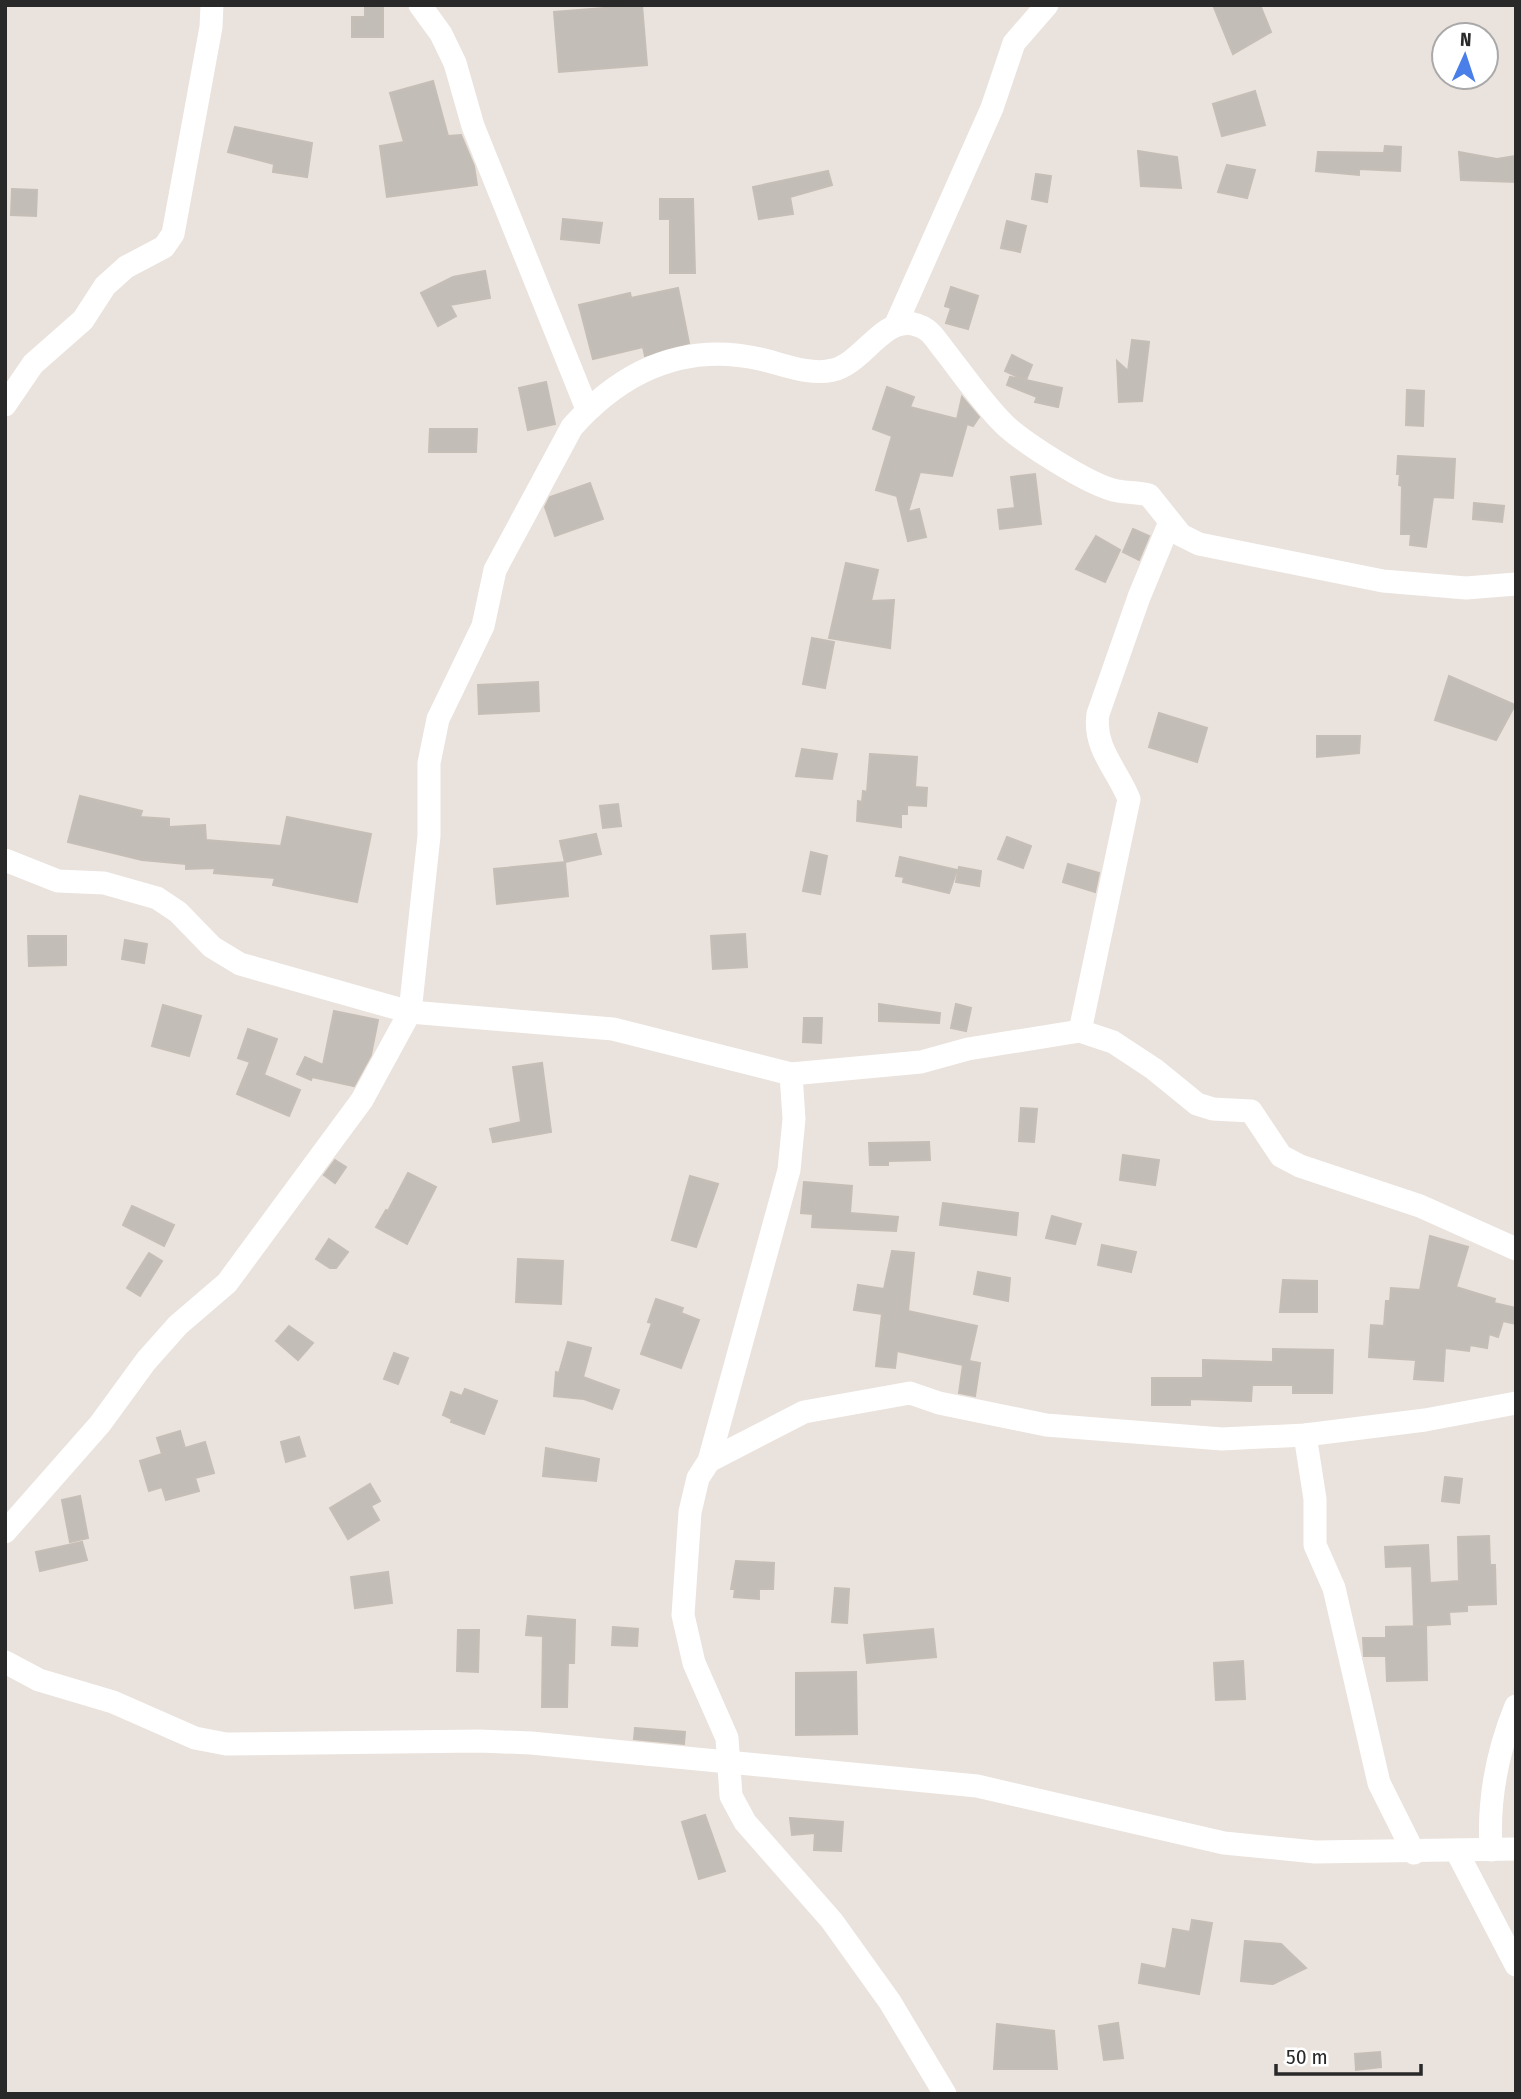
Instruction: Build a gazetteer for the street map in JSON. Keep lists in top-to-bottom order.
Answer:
{
  "scale_bar": "50 m",
  "north": "top"
}
